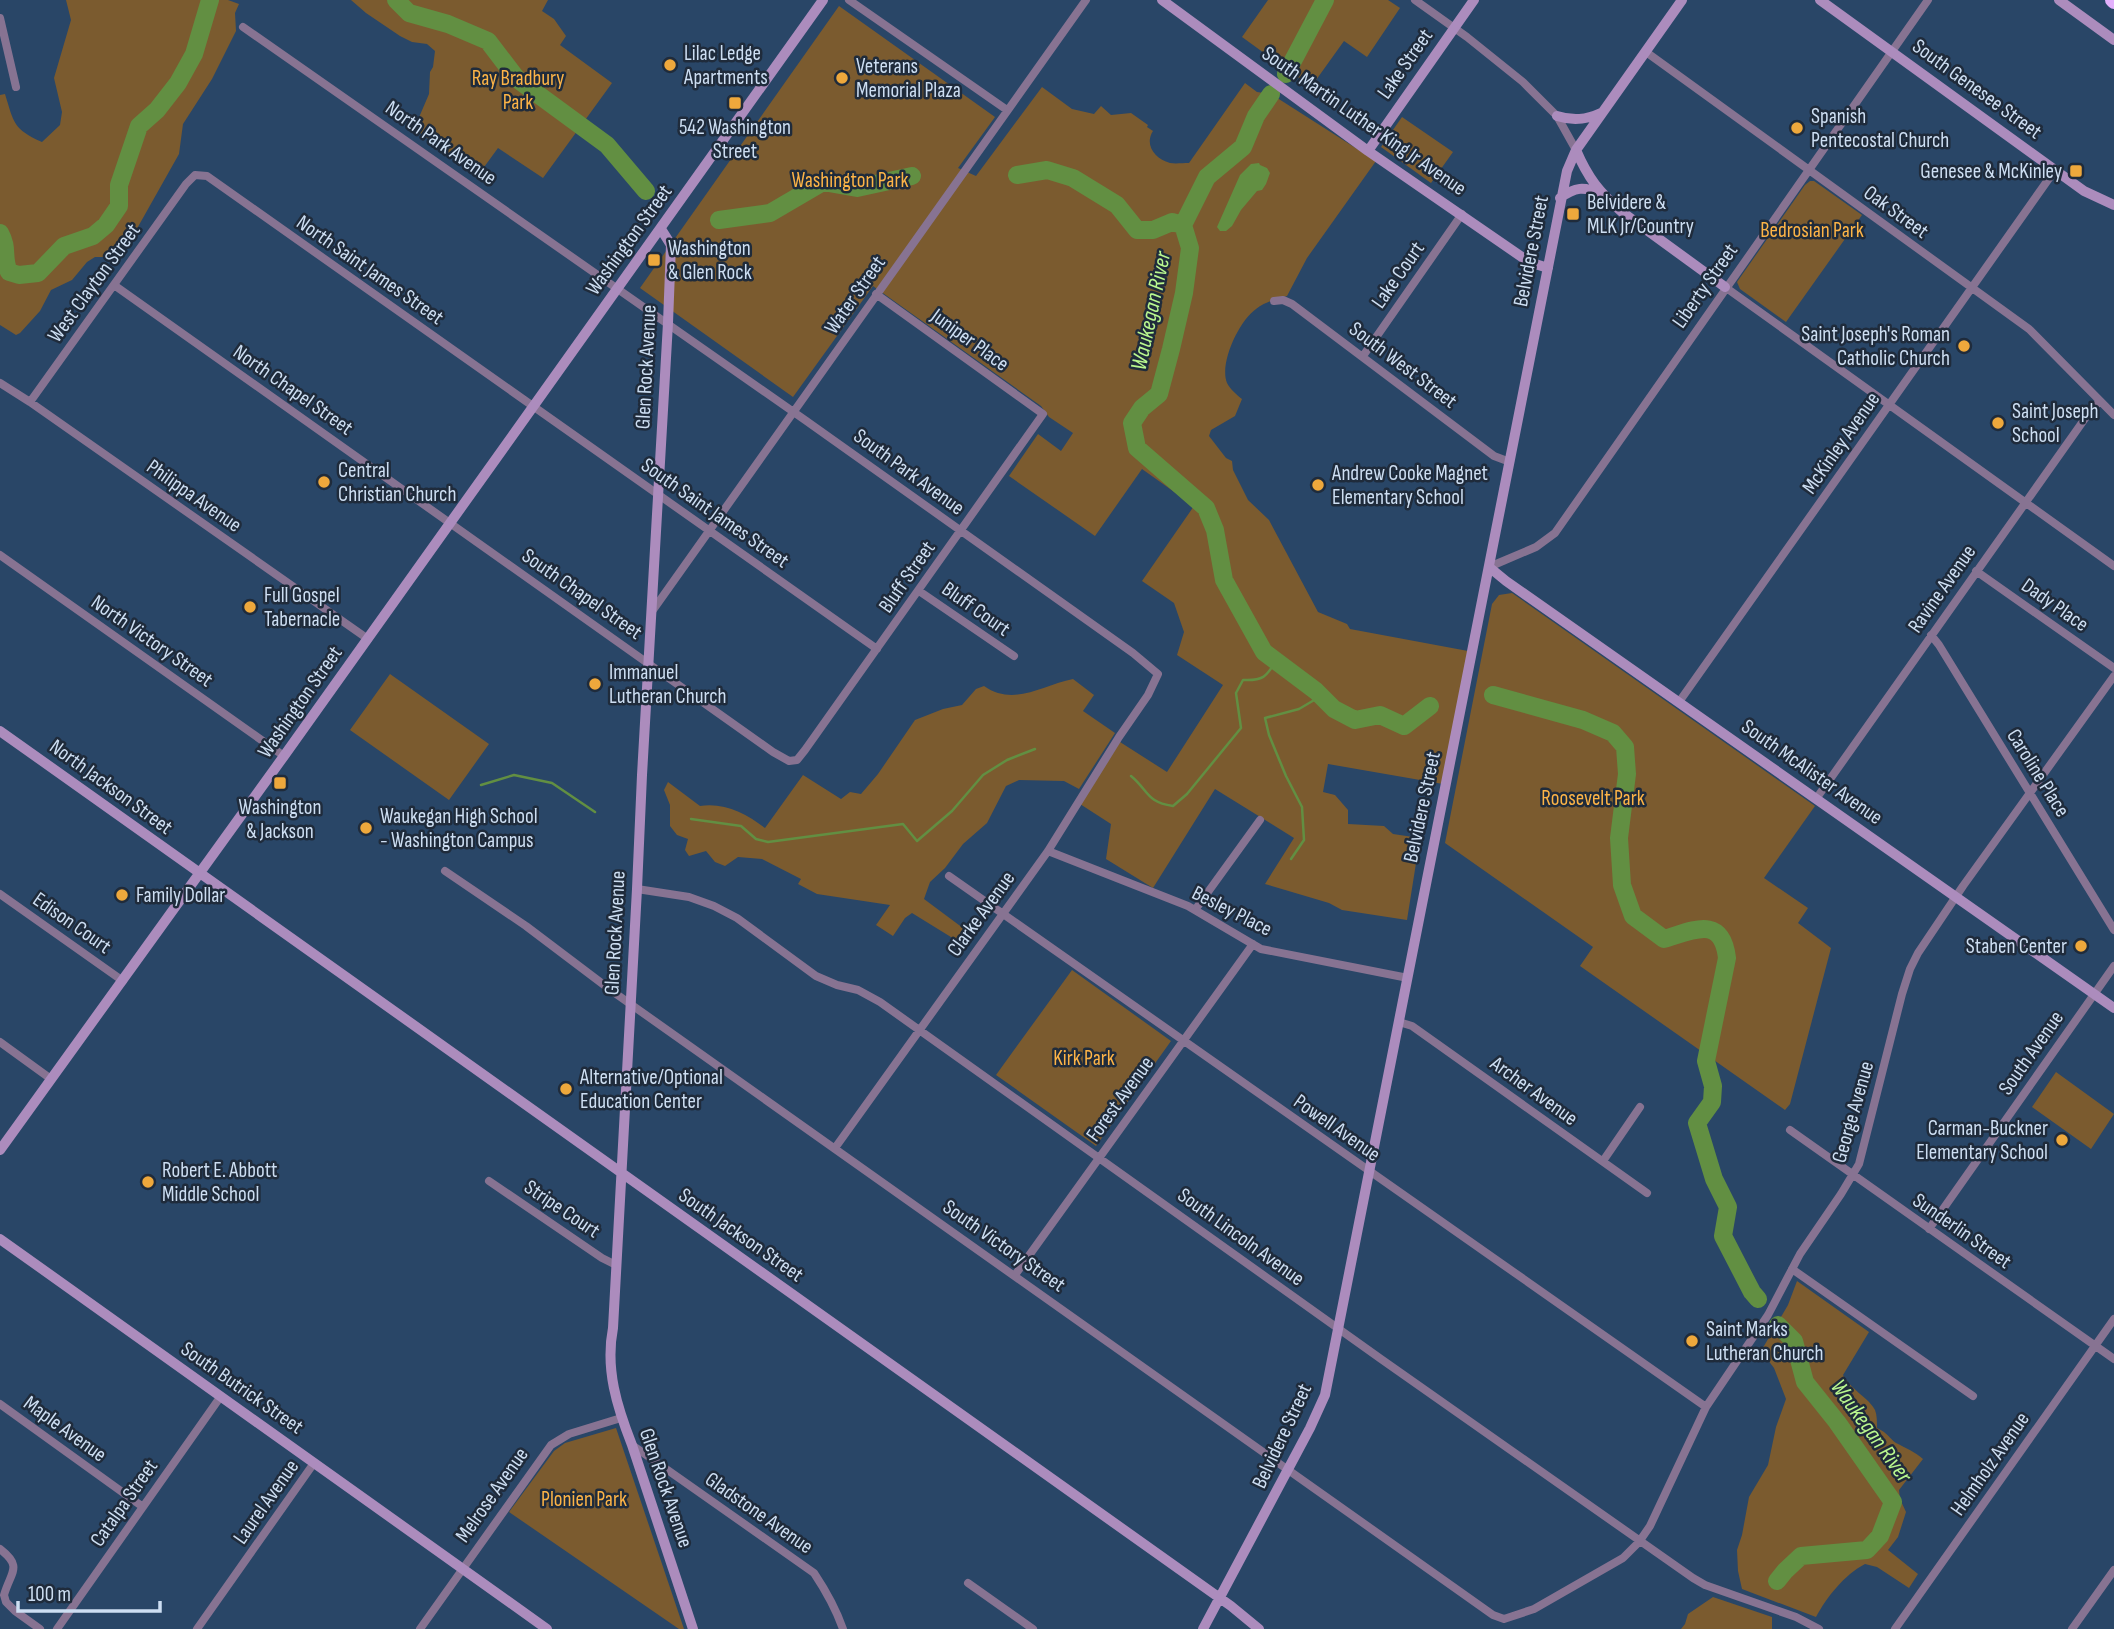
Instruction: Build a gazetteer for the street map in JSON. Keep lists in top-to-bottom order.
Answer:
{
  "streets": {
    "street": [
      "Lake Street",
      "South Genesee Street",
      "South Martin Luther King Jr Avenue",
      "North Park Avenue",
      "Oak Street",
      "Washington Street",
      "Belvidere Street",
      "North Saint James Street",
      "Lake Court",
      "West Clayton Street",
      "Liberty Street",
      "Water Street",
      "Juniper Place",
      "South West Street",
      "Glen Rock Avenue",
      "North Chapel Street",
      "McKinley Avenue",
      "South Park Avenue",
      "Philippa Avenue",
      "South Saint James Street",
      "Bluff Street",
      "Ravine Avenue",
      "South Chapel Street",
      "Dady Place",
      "Bluff Court",
      "North Victory Street",
      "South McAlister Avenue",
      "Caroline Place",
      "North Jackson Street",
      "Besley Place",
      "Clarke Avenue",
      "Edison Court",
      "South Avenue",
      "Archer Avenue",
      "Forest Avenue",
      "George Avenue",
      "Powell Avenue",
      "Stripe Court",
      "Sunderlin Street",
      "South Jackson Street",
      "South Lincoln Avenue",
      "South Victory Street",
      "South Butrick Street",
      "Maple Avenue",
      "Helmholz Avenue",
      "Melrose Avenue",
      "Laurel Avenue",
      "Catalpa Street",
      "Gladstone Avenue"
    ]
  },
  "crossings": [
    ["Lake Street", "South Martin Luther King Jr Avenue"],
    ["South Genesee Street", "Liberty Street"],
    ["South Genesee Street", "McKinley Avenue"],
    ["South Martin Luther King Jr Avenue", "Belvidere Street"],
    ["South Martin Luther King Jr Avenue", "Lake Court"],
    ["North Park Avenue", "Washington Street"],
    ["North Park Avenue", "South Park Avenue"],
    ["Oak Street", "Belvidere Street"],
    ["Oak Street", "Liberty Street"],
    ["Oak Street", "McKinley Avenue"],
    ["Oak Street", "Ravine Avenue"],
    ["Washington Street", "North Saint James Street"],
    ["Washington Street", "Glen Rock Avenue"],
    ["Washington Street", "North Chapel Street"],
    ["Washington Street", "South Park Avenue"],
    ["Washington Street", "Philippa Avenue"],
    ["Washington Street", "South Saint James Street"],
    ["Washington Street", "South Chapel Street"],
    ["Washington Street", "North Victory Street"],
    ["Washington Street", "North Jackson Street"],
    ["Washington Street", "Edison Court"],
    ["Washington Street", "South Jackson Street"],
    ["Belvidere Street", "Liberty Street"],
    ["Belvidere Street", "South West Street"],
    ["Belvidere Street", "South McAlister Avenue"],
    ["Belvidere Street", "Besley Place"],
    ["Belvidere Street", "Archer Avenue"],
    ["Belvidere Street", "Powell Avenue"],
    ["Belvidere Street", "South Jackson Street"],
    ["Belvidere Street", "South Lincoln Avenue"],
    ["Belvidere Street", "South Victory Street"],
    ["North Saint James Street", "West Clayton Street"],
    ["North Saint James Street", "South Saint James Street"],
    ["Lake Court", "South West Street"],
    ["West Clayton Street", "North Chapel Street"],
    ["West Clayton Street", "Philippa Avenue"],
    ["Liberty Street", "South McAlister Avenue"],
    ["Water Street", "Juniper Place"],
    ["Water Street", "Glen Rock Avenue"],
    ["Water Street", "South Park Avenue"],
    ["Water Street", "South Saint James Street"],
    ["Juniper Place", "Bluff Street"],
    ["Glen Rock Avenue", "South Park Avenue"],
    ["Glen Rock Avenue", "South Saint James Street"],
    ["Glen Rock Avenue", "South Chapel Street"],
    ["Glen Rock Avenue", "Stripe Court"],
    ["Glen Rock Avenue", "South Jackson Street"],
    ["Glen Rock Avenue", "South Lincoln Avenue"],
    ["Glen Rock Avenue", "South Victory Street"],
    ["Glen Rock Avenue", "Melrose Avenue"],
    ["Glen Rock Avenue", "Gladstone Avenue"],
    ["North Chapel Street", "South Chapel Street"],
    ["McKinley Avenue", "South McAlister Avenue"],
    ["South Park Avenue", "Bluff Street"],
    ["South Park Avenue", "Clarke Avenue"],
    ["South Saint James Street", "Bluff Street"],
    ["Bluff Street", "South Chapel Street"],
    ["Bluff Street", "Bluff Court"],
    ["Ravine Avenue", "Dady Place"],
    ["Ravine Avenue", "South McAlister Avenue"],
    ["Ravine Avenue", "Caroline Place"],
    ["South McAlister Avenue", "South Avenue"],
    ["South McAlister Avenue", "George Avenue"],
    ["Caroline Place", "George Avenue"],
    ["North Jackson Street", "South Jackson Street"],
    ["Besley Place", "Clarke Avenue"],
    ["Besley Place", "Forest Avenue"],
    ["Clarke Avenue", "Powell Avenue"],
    ["Clarke Avenue", "South Lincoln Avenue"],
    ["Clarke Avenue", "South Victory Street"],
    ["South Avenue", "Sunderlin Street"],
    ["Forest Avenue", "Powell Avenue"],
    ["Forest Avenue", "South Lincoln Avenue"],
    ["Forest Avenue", "South Victory Street"],
    ["George Avenue", "Powell Avenue"],
    ["George Avenue", "Sunderlin Street"],
    ["George Avenue", "South Lincoln Avenue"],
    ["George Avenue", "South Victory Street"],
    ["Sunderlin Street", "Helmholz Avenue"],
    ["South Butrick Street", "Melrose Avenue"],
    ["South Butrick Street", "Laurel Avenue"],
    ["South Butrick Street", "Catalpa Street"],
    ["Maple Avenue", "Catalpa Street"]
  ],
  "water": ["Waukegan River"],
  "parks": [
    "Ray Bradbury Park",
    "Washington Park",
    "Bedrosian Park",
    "Roosevelt Park",
    "Kirk Park",
    "Plonien Park"
  ],
  "places": {
    "other": [
      "Lilac Ledge Apartments",
      "Veterans Memorial Plaza",
      "Spanish Pentecostal Church",
      "Saint Joseph's Roman Catholic Church",
      "Saint Joseph School",
      "Central Christian Church",
      "Andrew Cooke Magnet Elementary School",
      "Full Gospel Tabernacle",
      "Immanuel Lutheran Church",
      "Waukegan High School - Washington Campus",
      "Family Dollar",
      "Staben Center",
      "Alternative/Optional Education Center",
      "Carman-Buckner Elementary School",
      "Robert E. Abbott Middle School",
      "Saint Marks Lutheran Church"
    ],
    "transit": [
      "542 Washington Street",
      "Genesee & McKinley",
      "Belvidere & MLK Jr/Country",
      "Washington & Glen Rock",
      "Washington & Jackson"
    ]
  },
  "scale_bar": "100 m"
}
